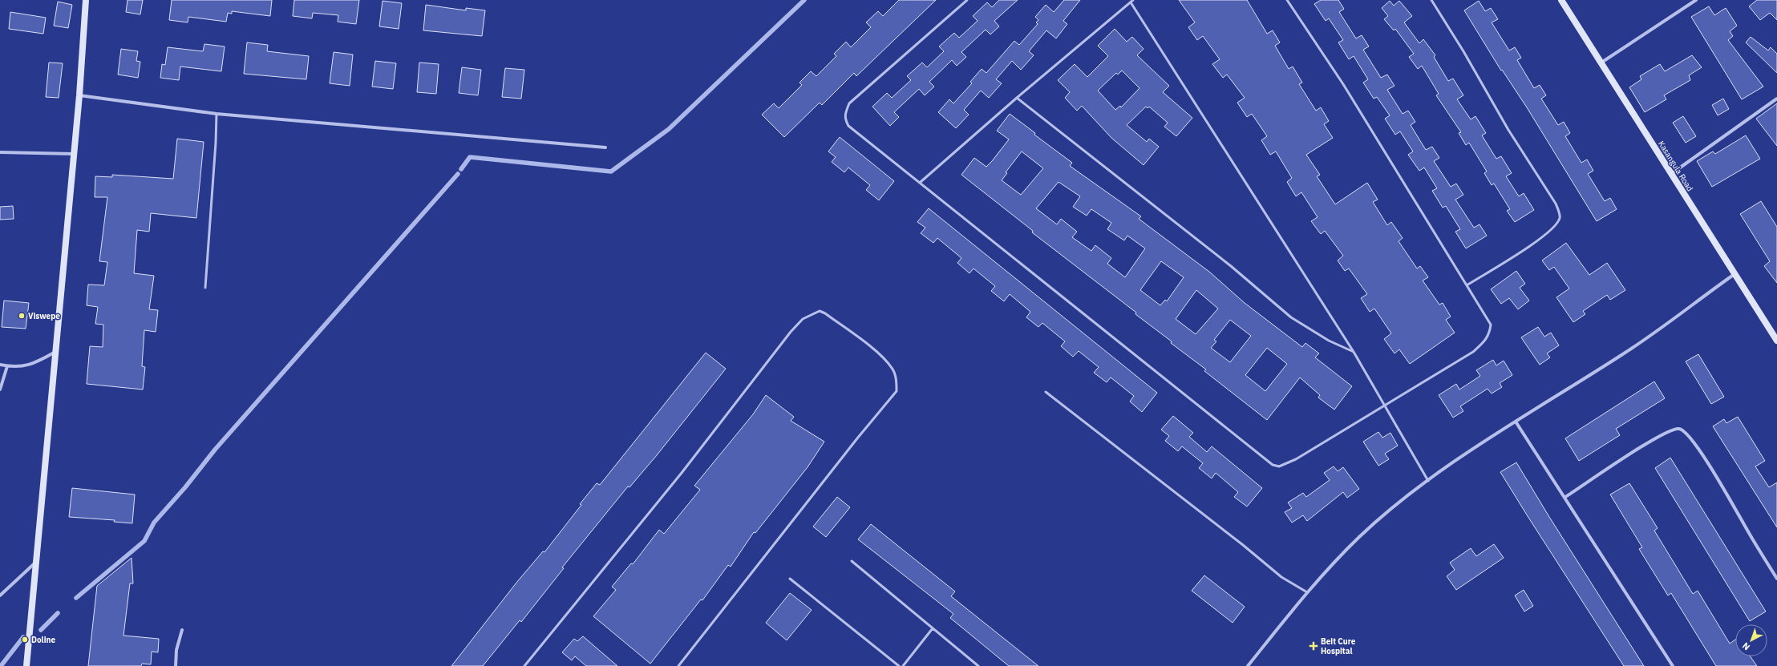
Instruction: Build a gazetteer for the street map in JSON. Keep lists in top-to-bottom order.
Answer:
{
  "streets": {
    "street": ["Kasangula Road"]
  },
  "places": {
    "other": ["Viswepe", "Doline"],
    "health": ["Beit Cure Hospital"]
  },
  "north": "bottom left"
}
